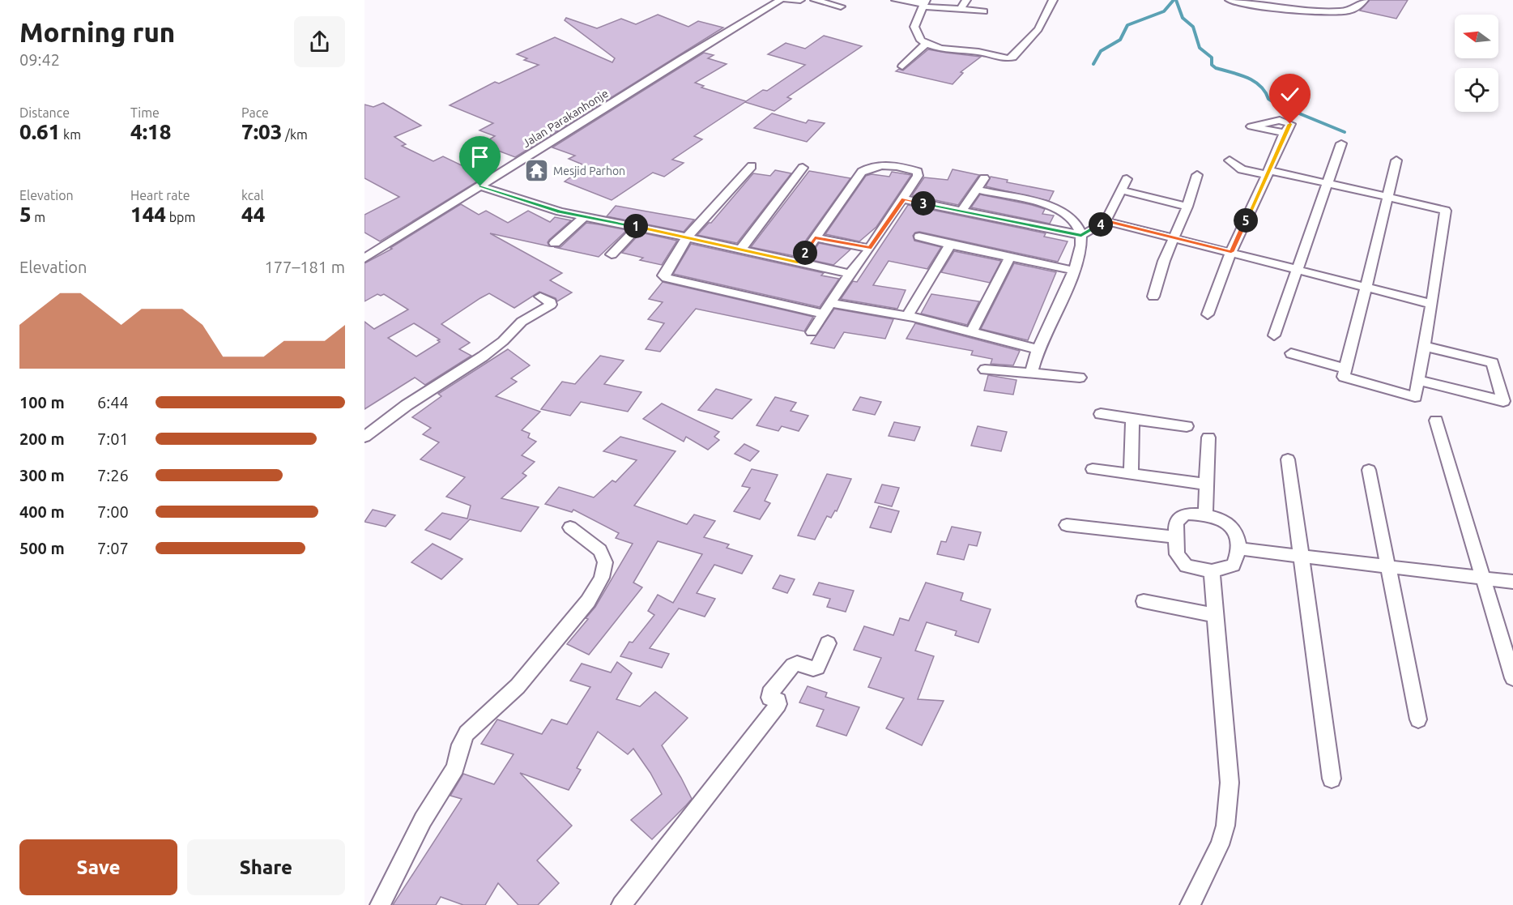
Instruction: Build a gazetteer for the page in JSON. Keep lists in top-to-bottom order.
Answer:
{
  "streets": {
    "street": ["Jalan Parakanhonje"]
  },
  "places": {
    "temple": ["Mesjid Parhon"]
  },
  "north": "left",
  "page": {
    "heading": ["Morning run", "09:42"],
    "stats": [
      ["Distance", "0.61 km"],
      ["Time", "4:18"],
      ["Pace", "7:03 /km"],
      ["Elevation", "5 m"],
      ["Heart rate", "144 bpm"],
      ["kcal", "44"]
    ],
    "pins": [
      "3",
      "5",
      "4",
      "1",
      "2"
    ],
    "chart": ["Elevation", "177–181 m"],
    "list": [
      {
        "name": "100 m",
        "note": "6:44"
      },
      {
        "name": "200 m",
        "note": "7:01"
      },
      {
        "name": "300 m",
        "note": "7:26"
      },
      {
        "name": "400 m",
        "note": "7:00"
      },
      {
        "name": "500 m",
        "note": "7:07"
      }
    ],
    "buttons": ["Save", "Share"]
  }
}
